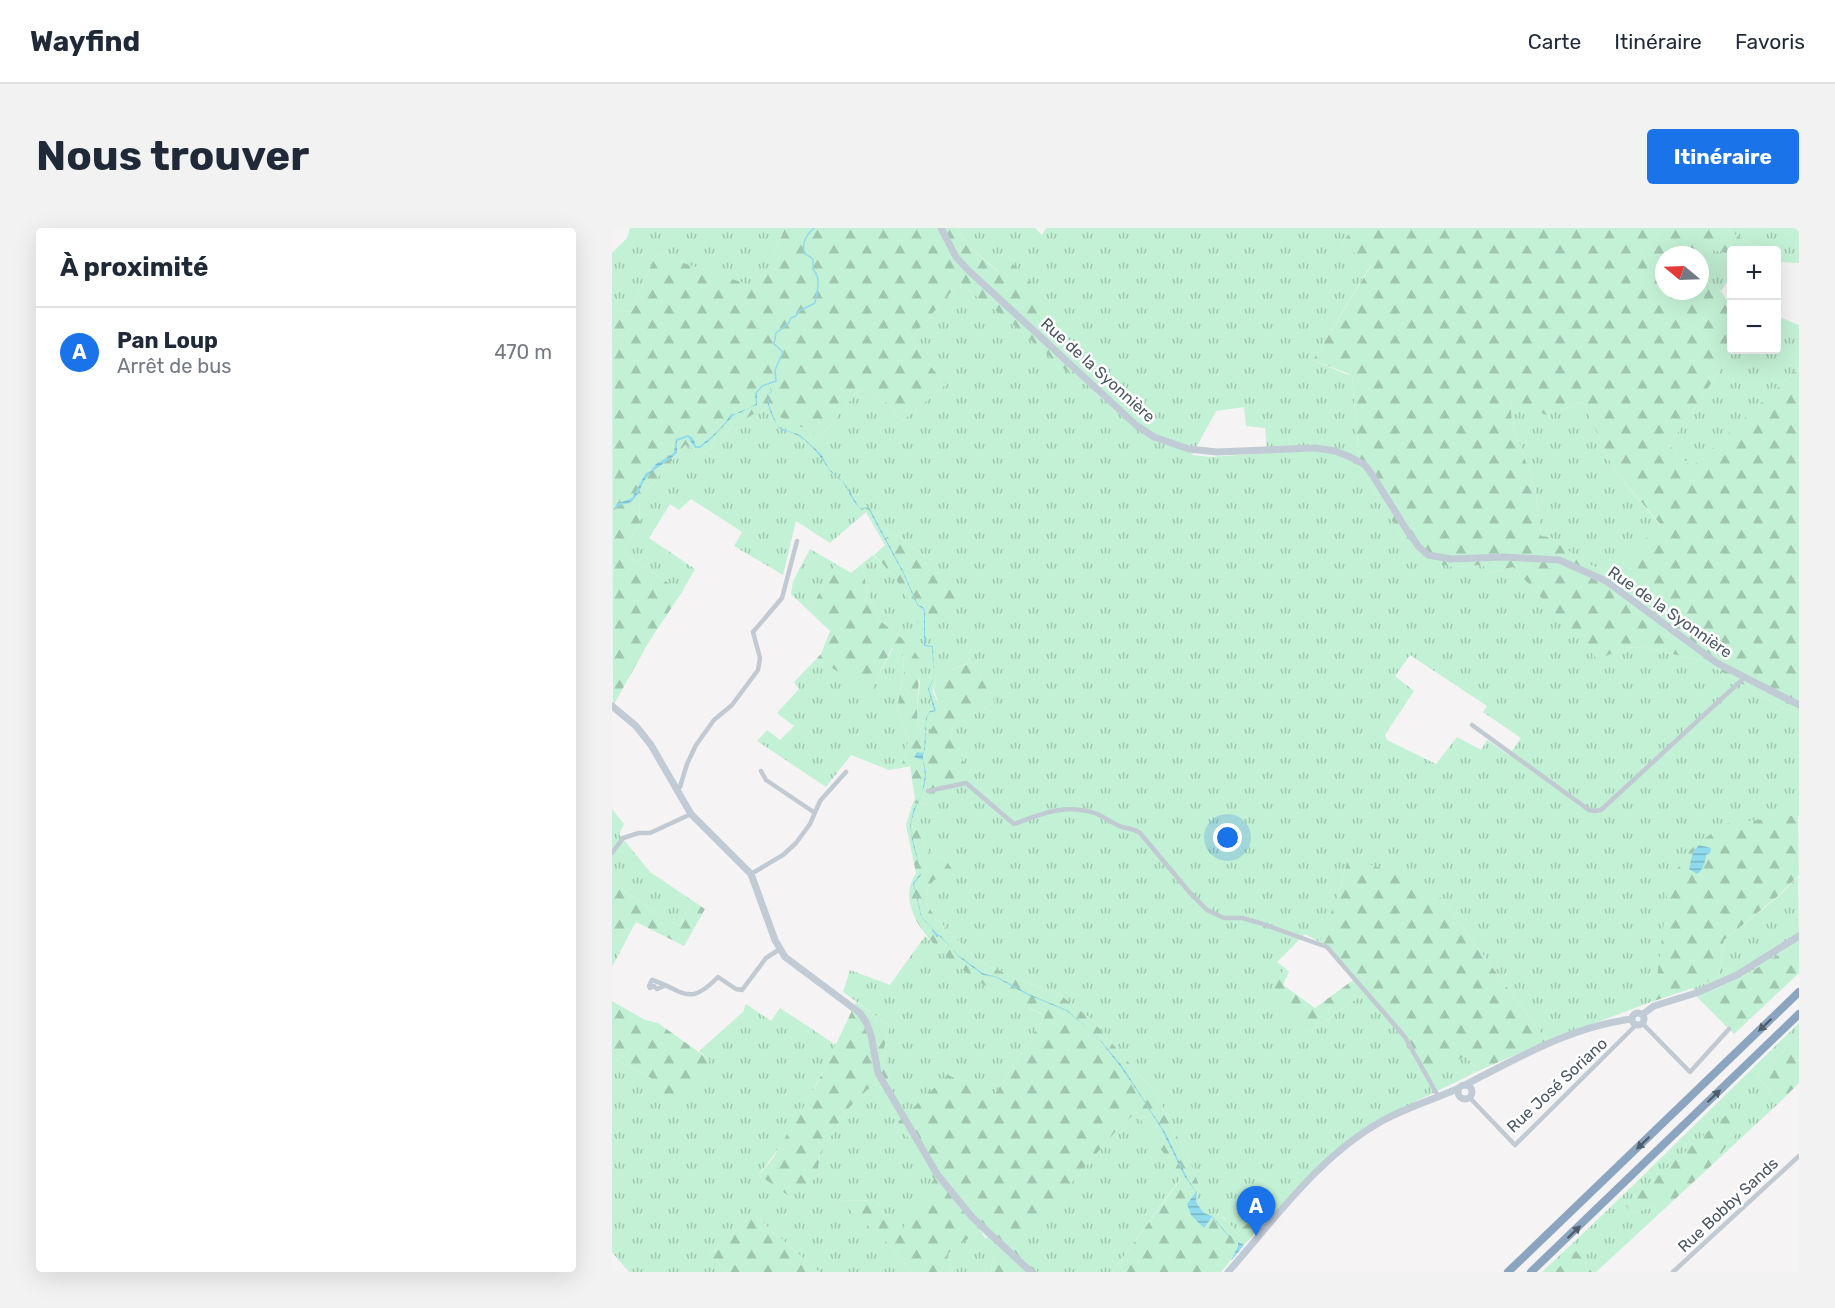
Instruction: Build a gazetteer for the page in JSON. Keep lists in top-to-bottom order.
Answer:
{
  "streets": {
    "street": ["Rue de la Syonnière", "Rue José Soriano", "Rue Bobby Sands"]
  },
  "north": "left",
  "page": {
    "header": "Wayfind",
    "nav": ["Carte", "Itinéraire", "Favoris"],
    "buttons": "Itinéraire",
    "title": "Nous trouver",
    "heading": "À proximité",
    "map_buttons": ["+", "−"],
    "list": [
      {
        "mark": "A",
        "name": "Pan Loup",
        "note": "Arrêt de bus",
        "value": "470 m"
      }
    ],
    "pins": "A"
  }
}
